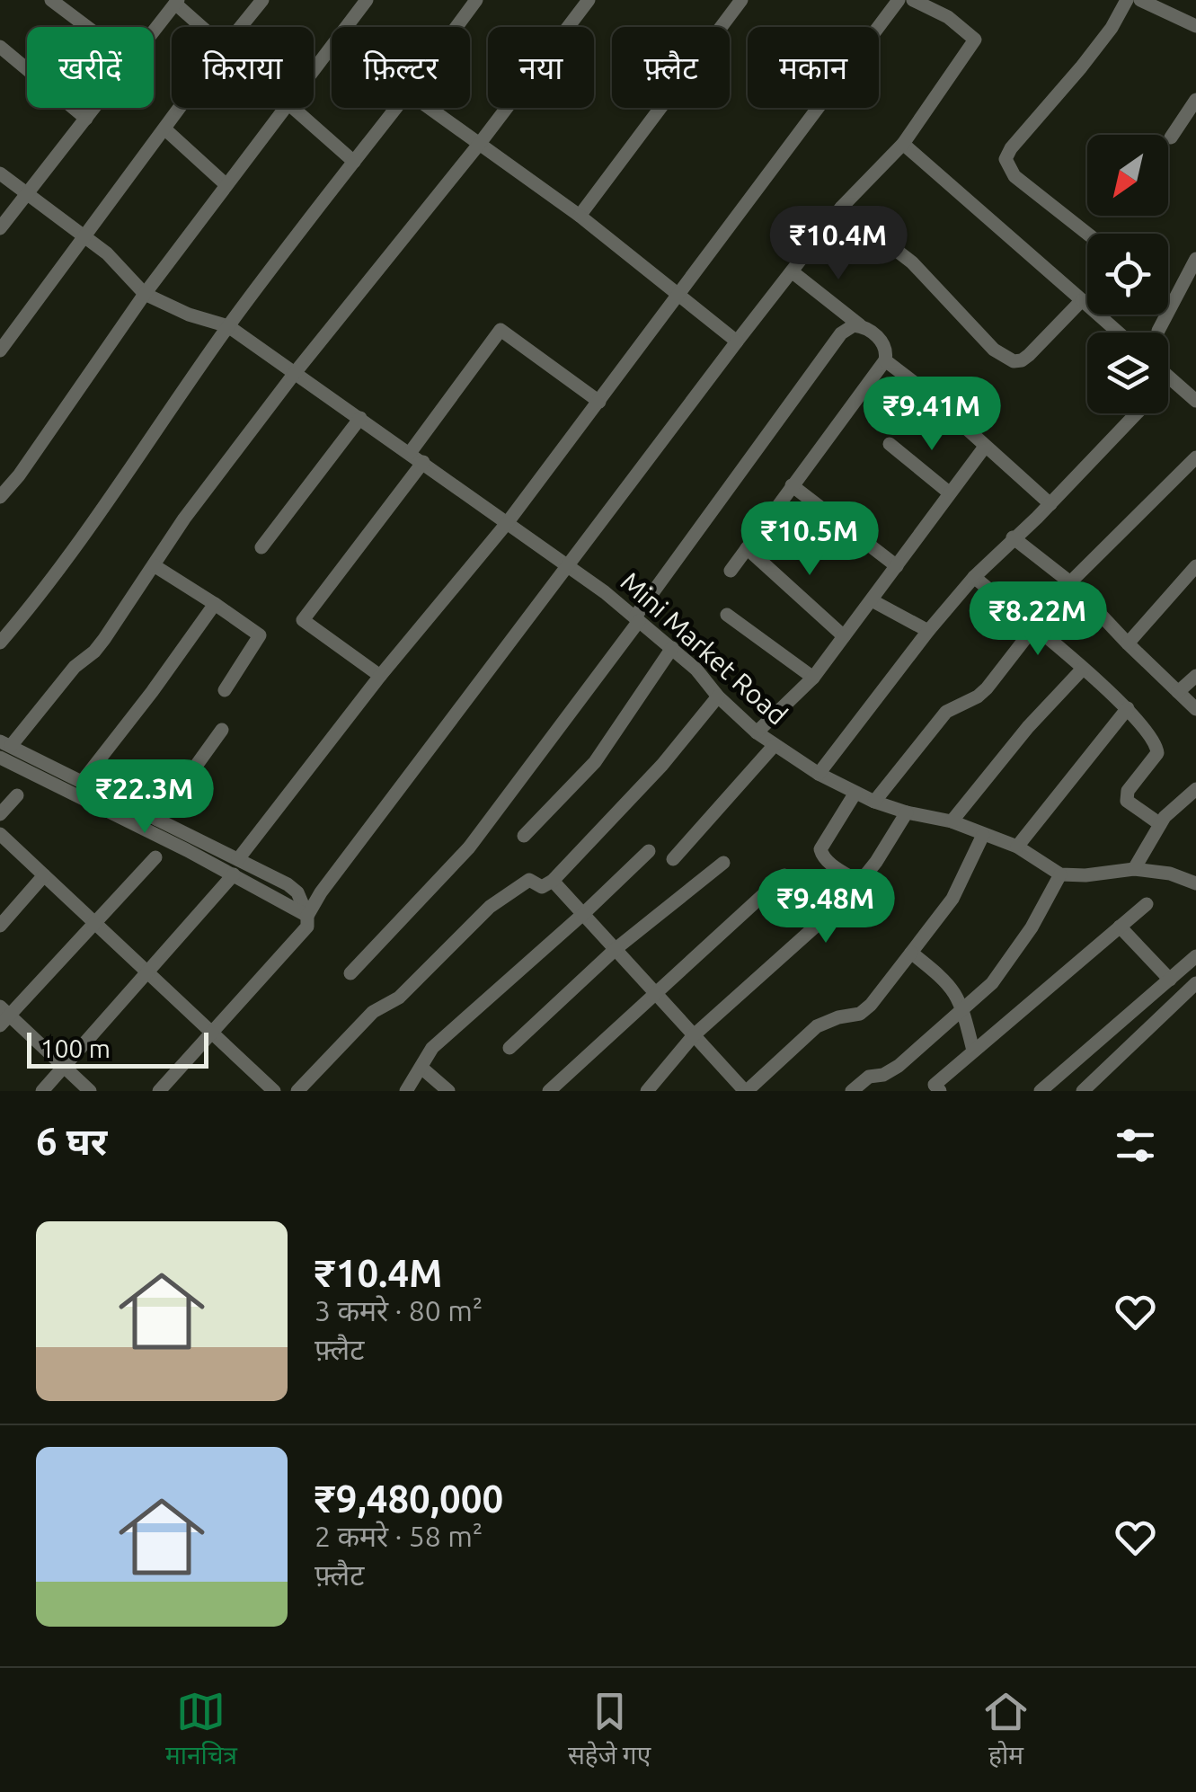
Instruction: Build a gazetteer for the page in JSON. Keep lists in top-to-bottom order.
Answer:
{
  "streets": {
    "street": ["Mini Market Road"]
  },
  "scale_bar": "100 m",
  "north": "bottom left",
  "page": {
    "chip": [
      "खरीदें",
      "किराया",
      "फ़िल्टर",
      "नया",
      "फ़्लैट",
      "मकान"
    ],
    "price": [
      "₹10.4M",
      "₹9.41M",
      "₹10.5M",
      "₹8.22M",
      "₹22.3M",
      "₹9.48M"
    ],
    "scale": "100 m",
    "heading": "6 घर",
    "list": [
      {
        "name": "₹10.4M",
        "note": "3 कमरे · 80 m² · फ़्लैट"
      },
      {
        "name": "₹9,480,000",
        "note": "2 कमरे · 58 m² · फ़्लैट"
      }
    ],
    "tabs": ["मानचित्र", "सहेजे गए", "होम"]
  }
}
